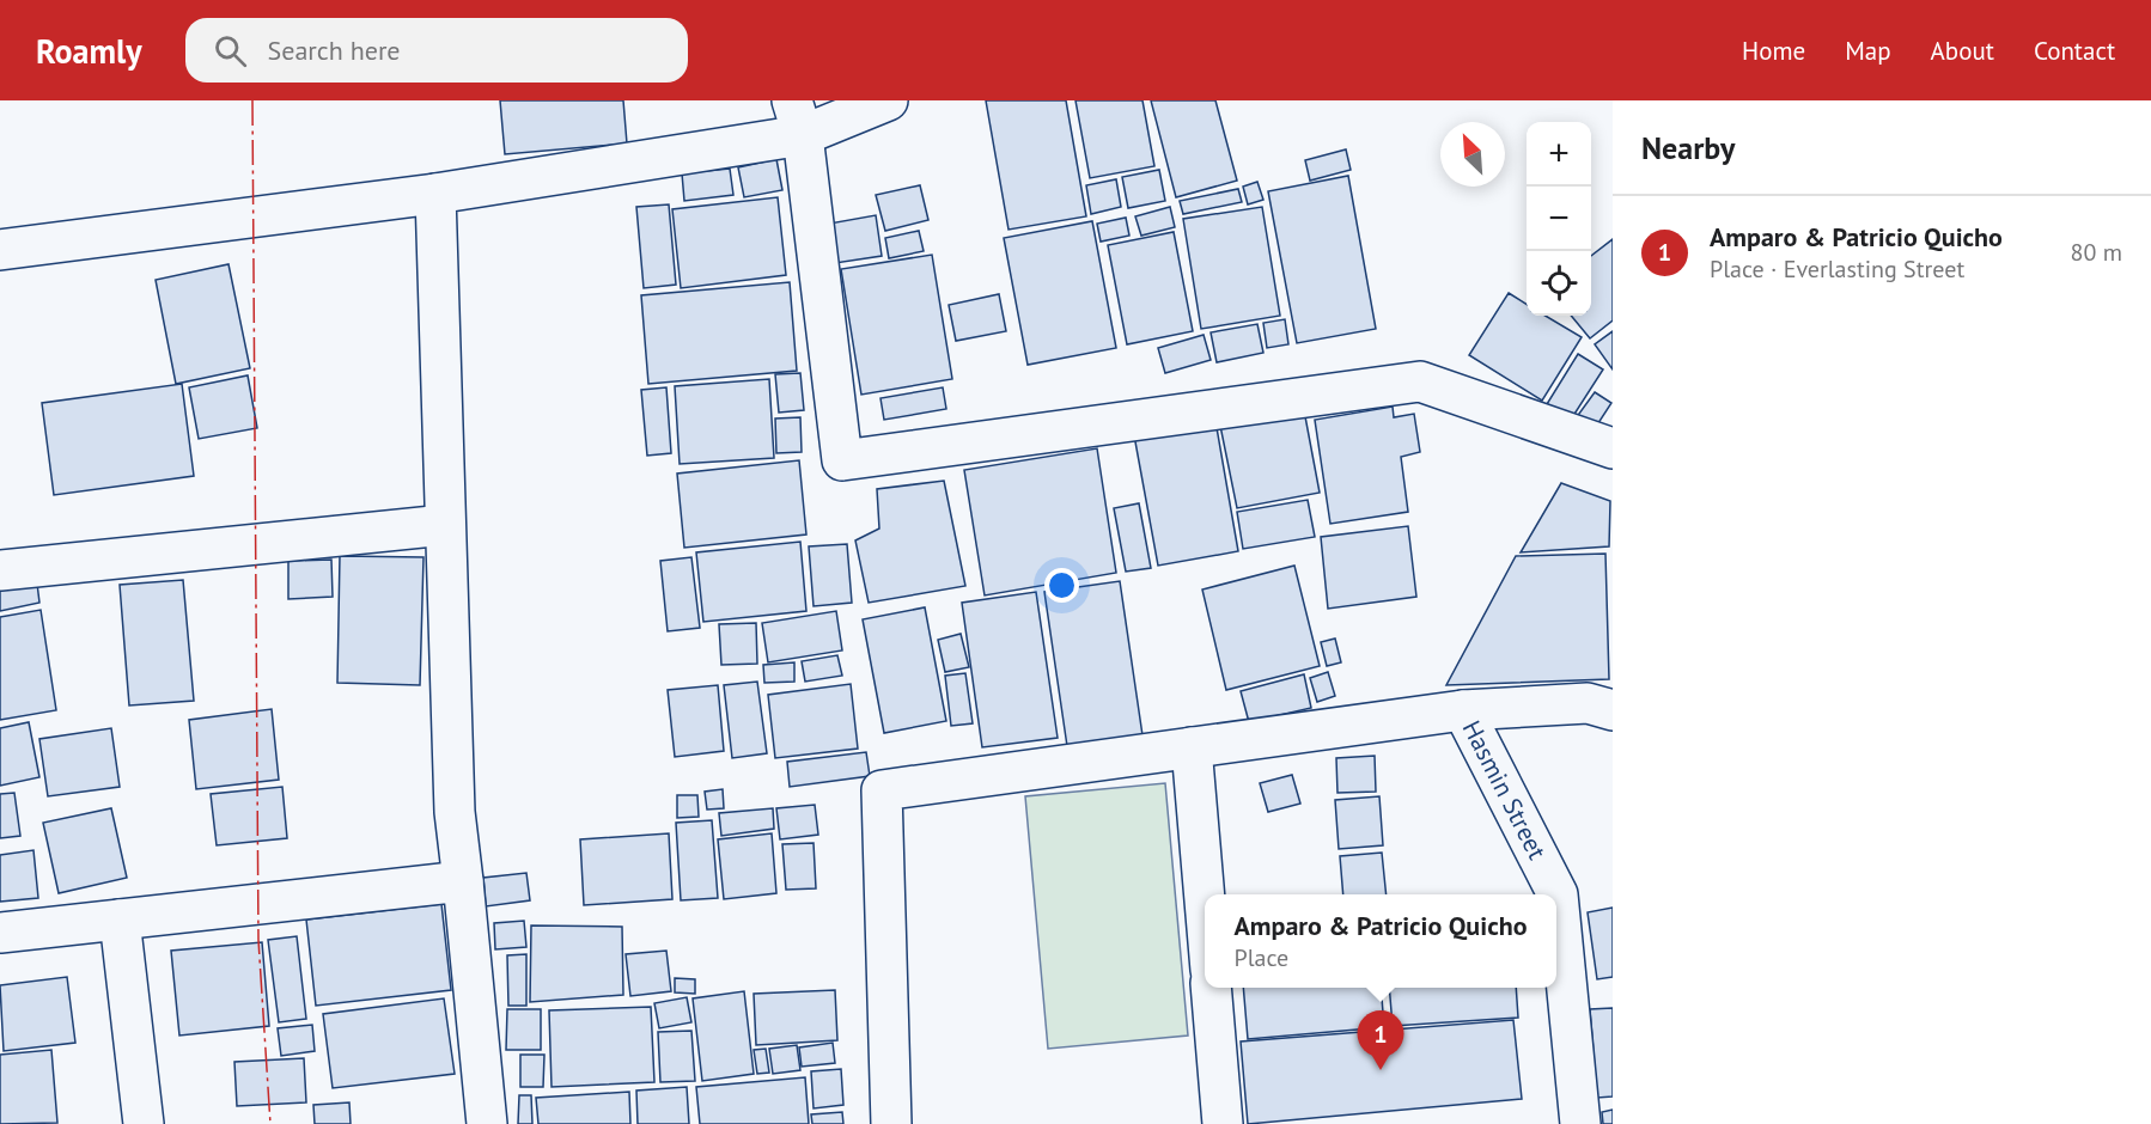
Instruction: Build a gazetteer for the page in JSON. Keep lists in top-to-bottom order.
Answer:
{
  "streets": {
    "street": ["Hasmin Street"]
  },
  "north": "top left",
  "page": {
    "header": "Roamly",
    "search": "Search here",
    "nav": [
      "Home",
      "Map",
      "About",
      "Contact"
    ],
    "heading": "Nearby",
    "map_buttons": ["+", "−"],
    "list": [
      {
        "mark": "1",
        "name": "Amparo & Patricio Quicho",
        "note": "Place · Everlasting Street",
        "value": "80 m"
      }
    ],
    "popup": ["Amparo & Patricio Quicho", "Place"],
    "pins": "1"
  }
}
